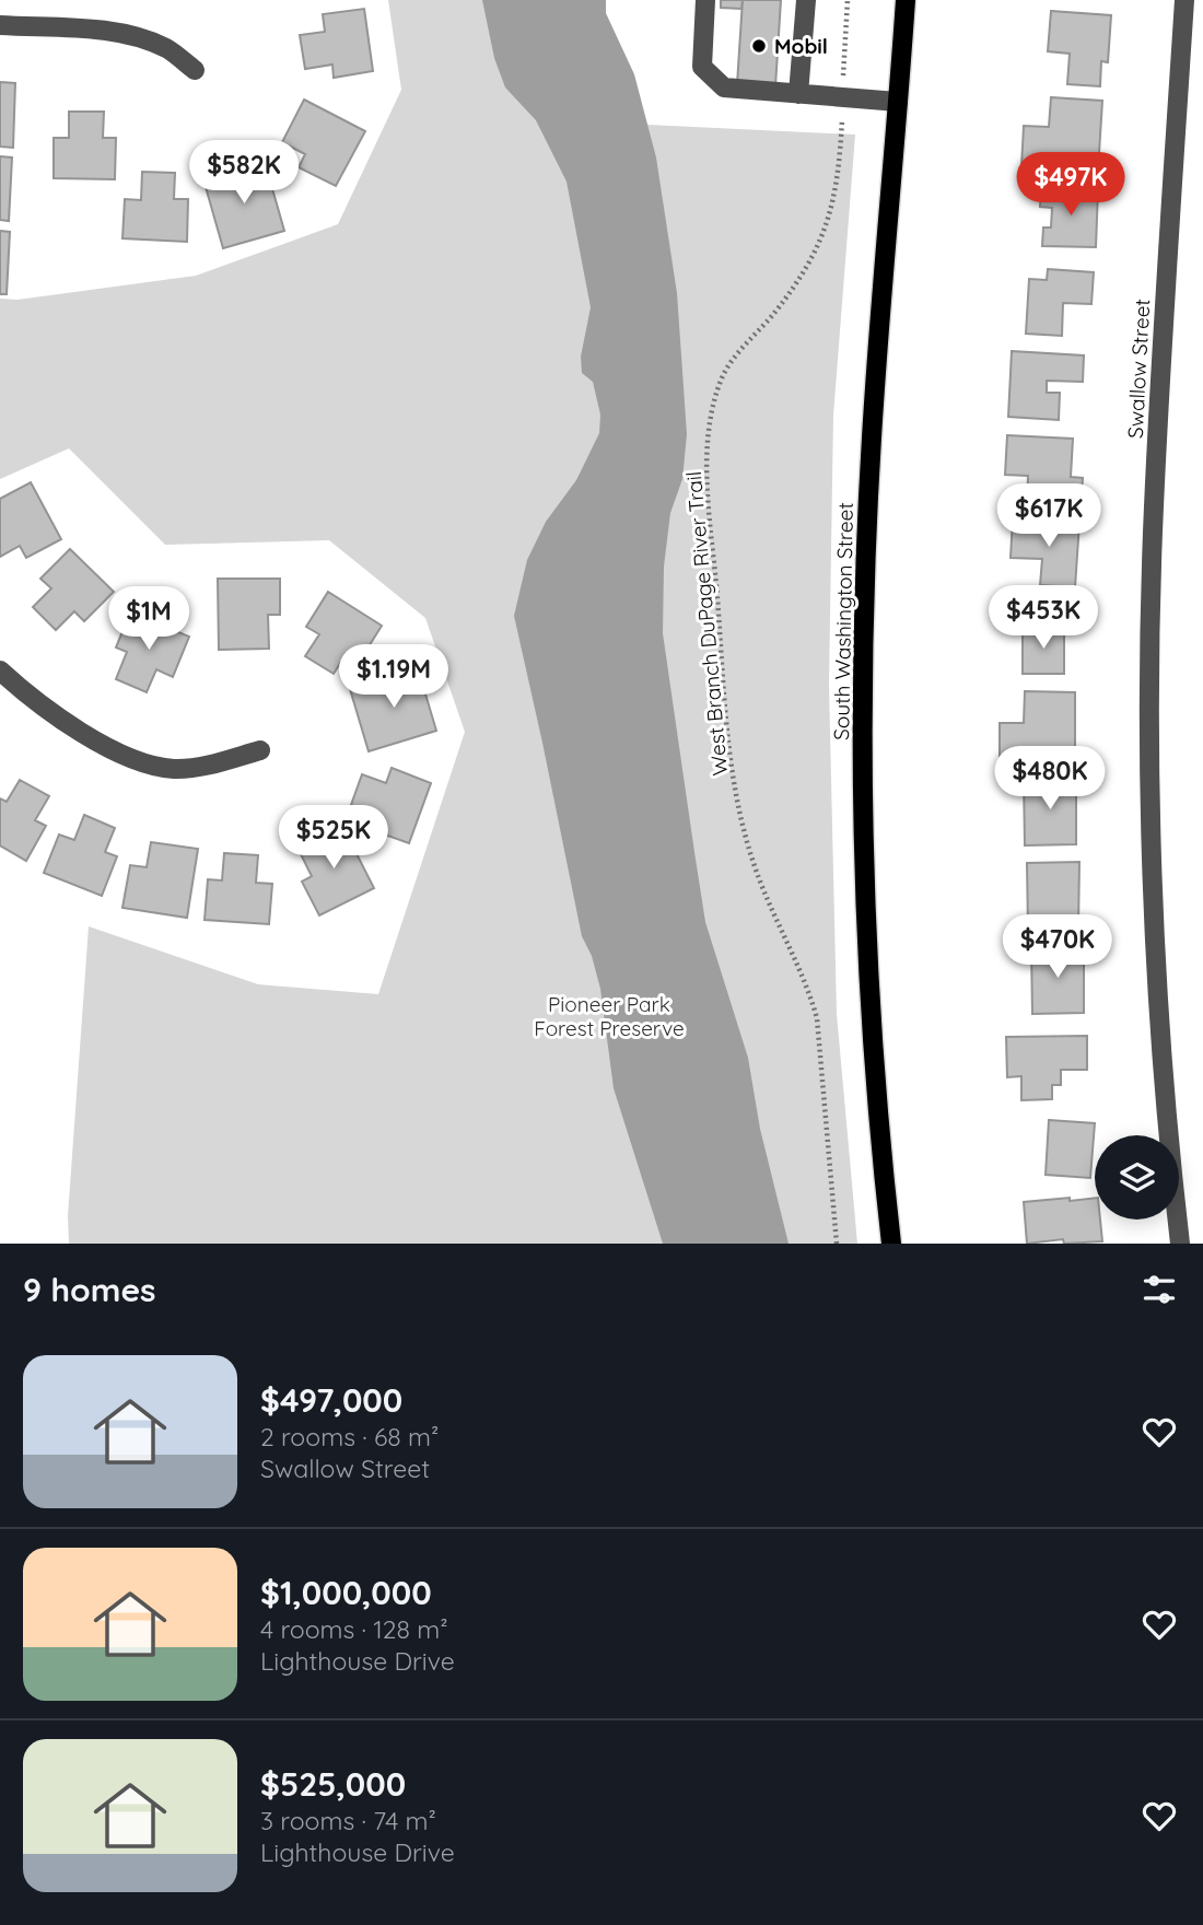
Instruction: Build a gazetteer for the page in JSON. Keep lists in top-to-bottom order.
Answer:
{
  "streets": {
    "main road": ["South Washington Street"],
    "street": ["Swallow Street"],
    "path": ["West Branch DuPage River Trail"]
  },
  "parks": ["Pioneer Park Forest Preserve"],
  "places": ["Mobil"],
  "page": {
    "price": [
      "$582K",
      "$497K",
      "$617K",
      "$453K",
      "$1M",
      "$1.19M",
      "$480K",
      "$525K",
      "$470K"
    ],
    "heading": "9 homes",
    "list": [
      {
        "name": "$497,000",
        "note": "2 rooms · 68 m² · Swallow Street"
      },
      {
        "name": "$1,000,000",
        "note": "4 rooms · 128 m² · Lighthouse Drive"
      },
      {
        "name": "$525,000",
        "note": "3 rooms · 74 m² · Lighthouse Drive"
      }
    ]
  }
}
